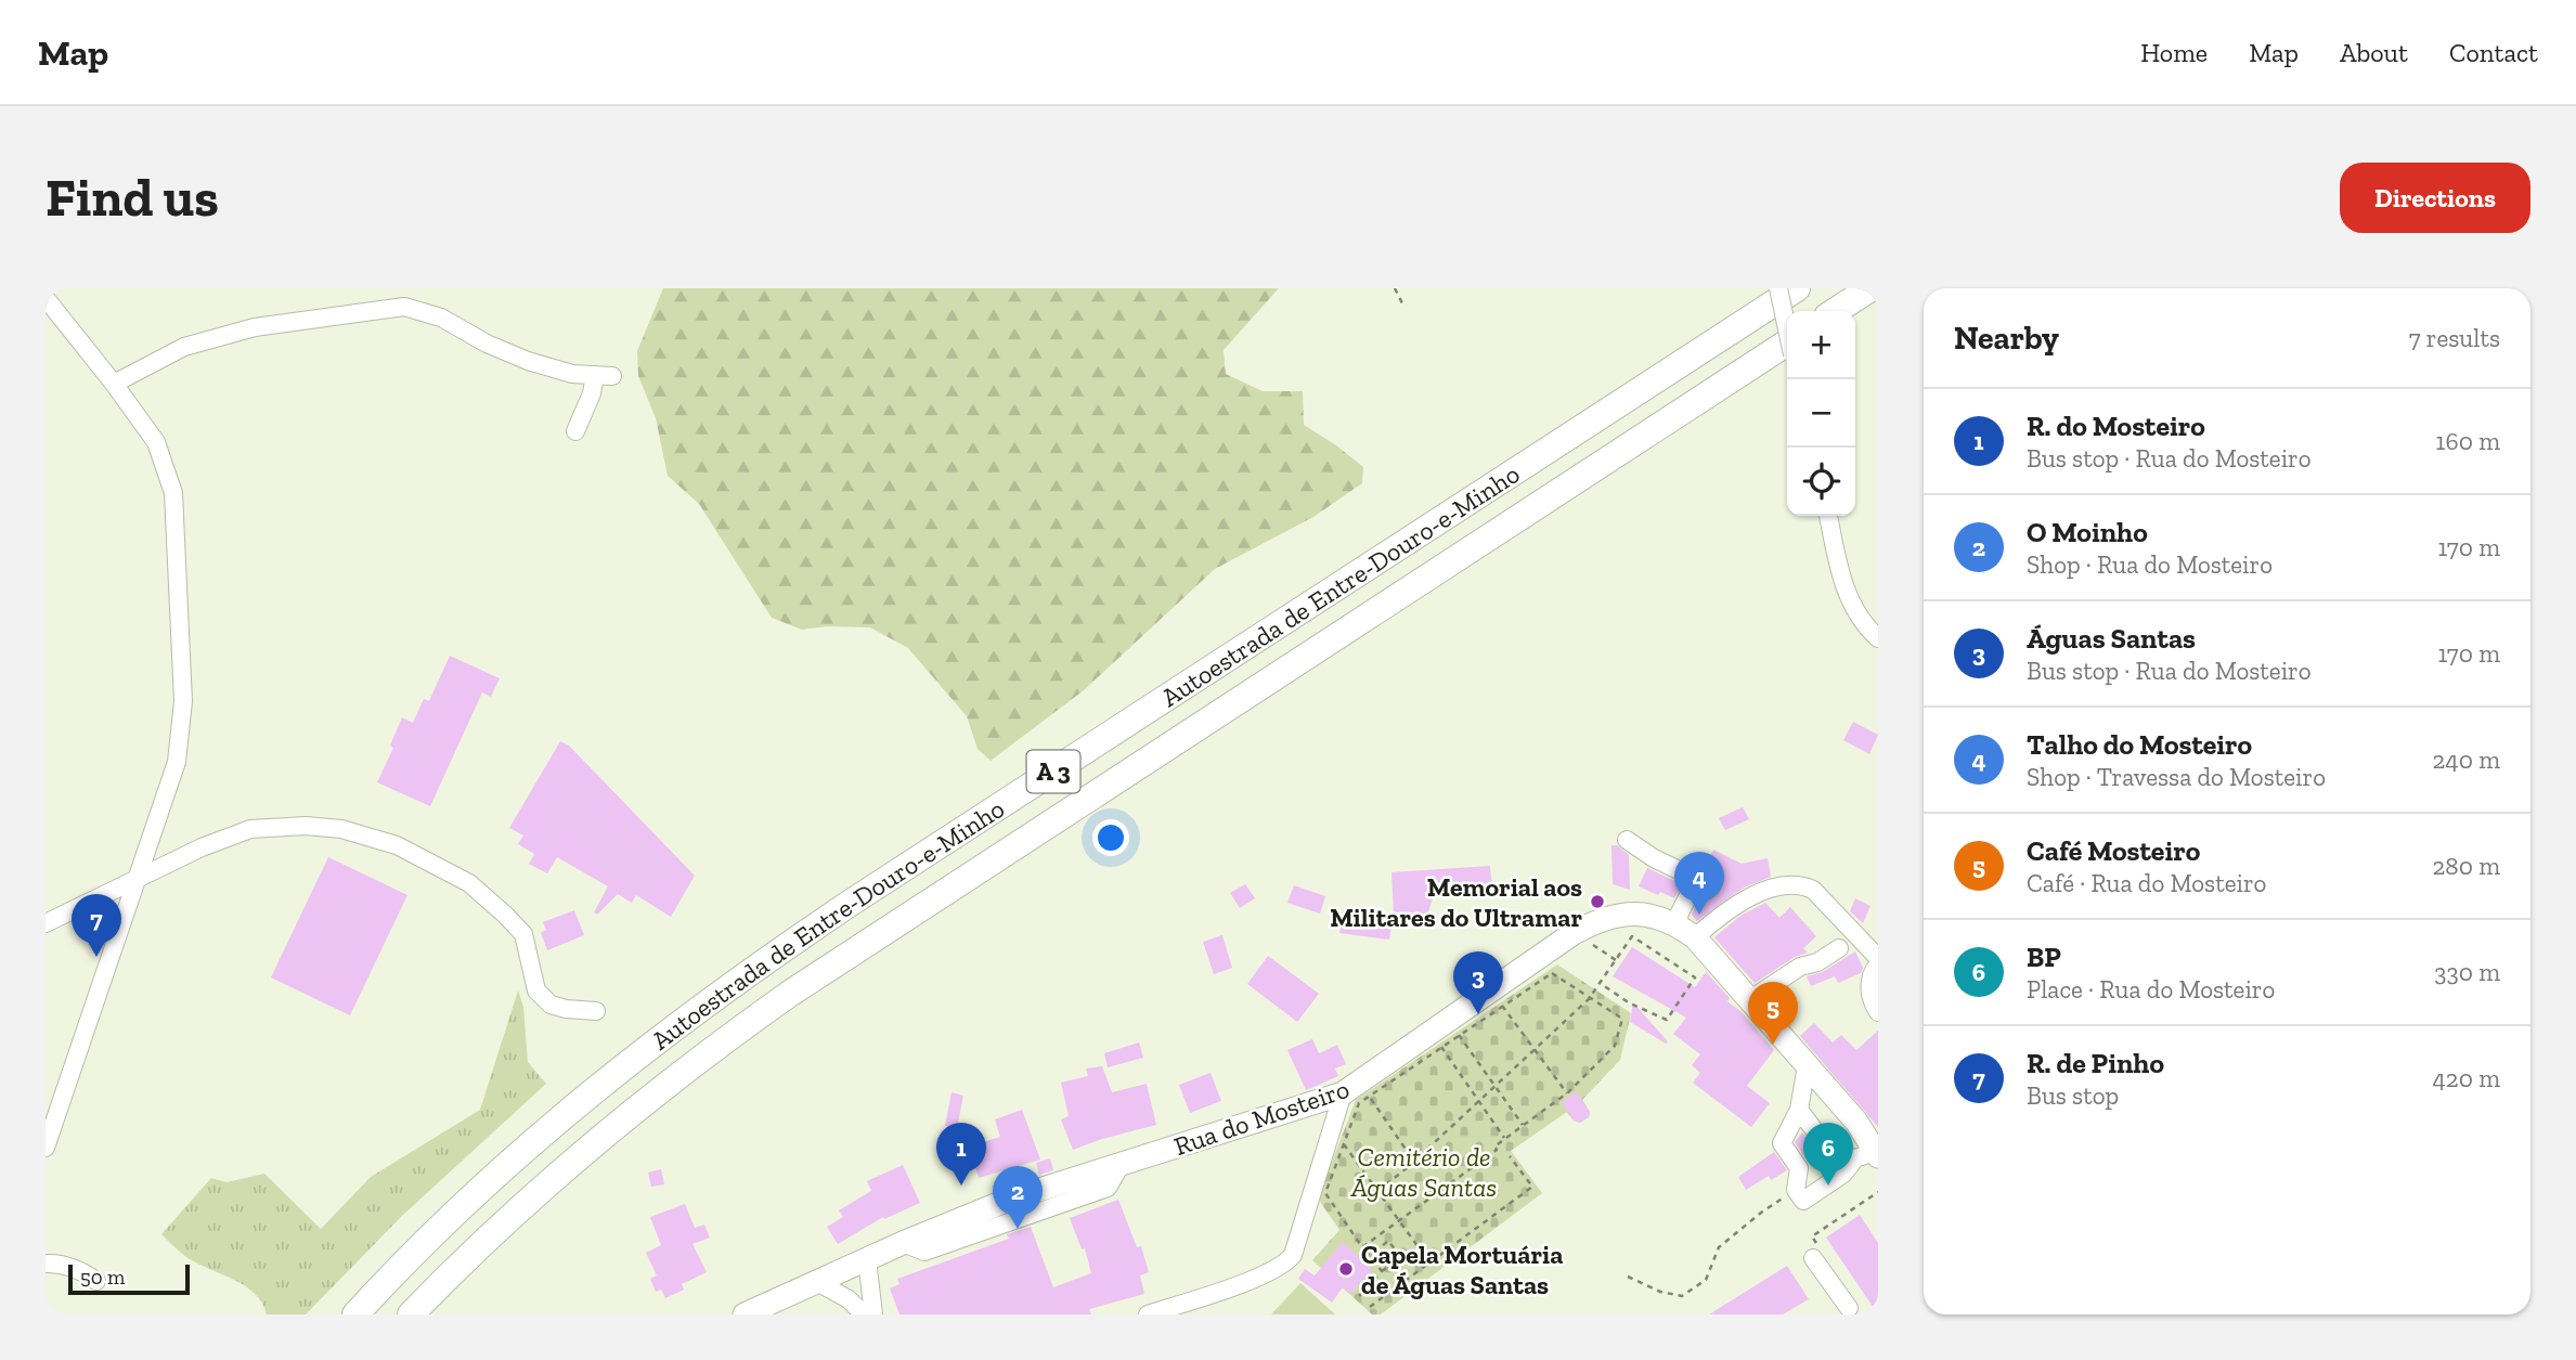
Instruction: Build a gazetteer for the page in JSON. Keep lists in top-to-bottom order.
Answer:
{
  "streets": {
    "highway": ["Autoestrada de Entre-Douro-e-Minho", "A 3"],
    "main road": ["Rua do Mosteiro"]
  },
  "parks": ["Cemitério de Águas Santas"],
  "places": ["Memorial aos Militares do Ultramar", "Capela Mortuária de Águas Santas"],
  "scale_bar": "50 m",
  "page": {
    "header": "Map",
    "nav": [
      "Home",
      "Map",
      "About",
      "Contact"
    ],
    "buttons": "Directions",
    "title": "Find us",
    "heading": ["Nearby", "7 results"],
    "map_buttons": ["+", "−"],
    "list": [
      {
        "mark": "1",
        "name": "R. do Mosteiro",
        "note": "Bus stop · Rua do Mosteiro",
        "value": "160 m"
      },
      {
        "mark": "2",
        "name": "O Moinho",
        "note": "Shop · Rua do Mosteiro",
        "value": "170 m"
      },
      {
        "mark": "3",
        "name": "Águas Santas",
        "note": "Bus stop · Rua do Mosteiro",
        "value": "170 m"
      },
      {
        "mark": "4",
        "name": "Talho do Mosteiro",
        "note": "Shop · Travessa do Mosteiro",
        "value": "240 m"
      },
      {
        "mark": "5",
        "name": "Café Mosteiro",
        "note": "Café · Rua do Mosteiro",
        "value": "280 m"
      },
      {
        "mark": "6",
        "name": "BP",
        "note": "Place · Rua do Mosteiro",
        "value": "330 m"
      },
      {
        "mark": "7",
        "name": "R. de Pinho",
        "note": "Bus stop",
        "value": "420 m"
      }
    ],
    "pins": [
      "4",
      "7",
      "3",
      "5",
      "1",
      "6",
      "2"
    ],
    "scale": "50 m"
  }
}
